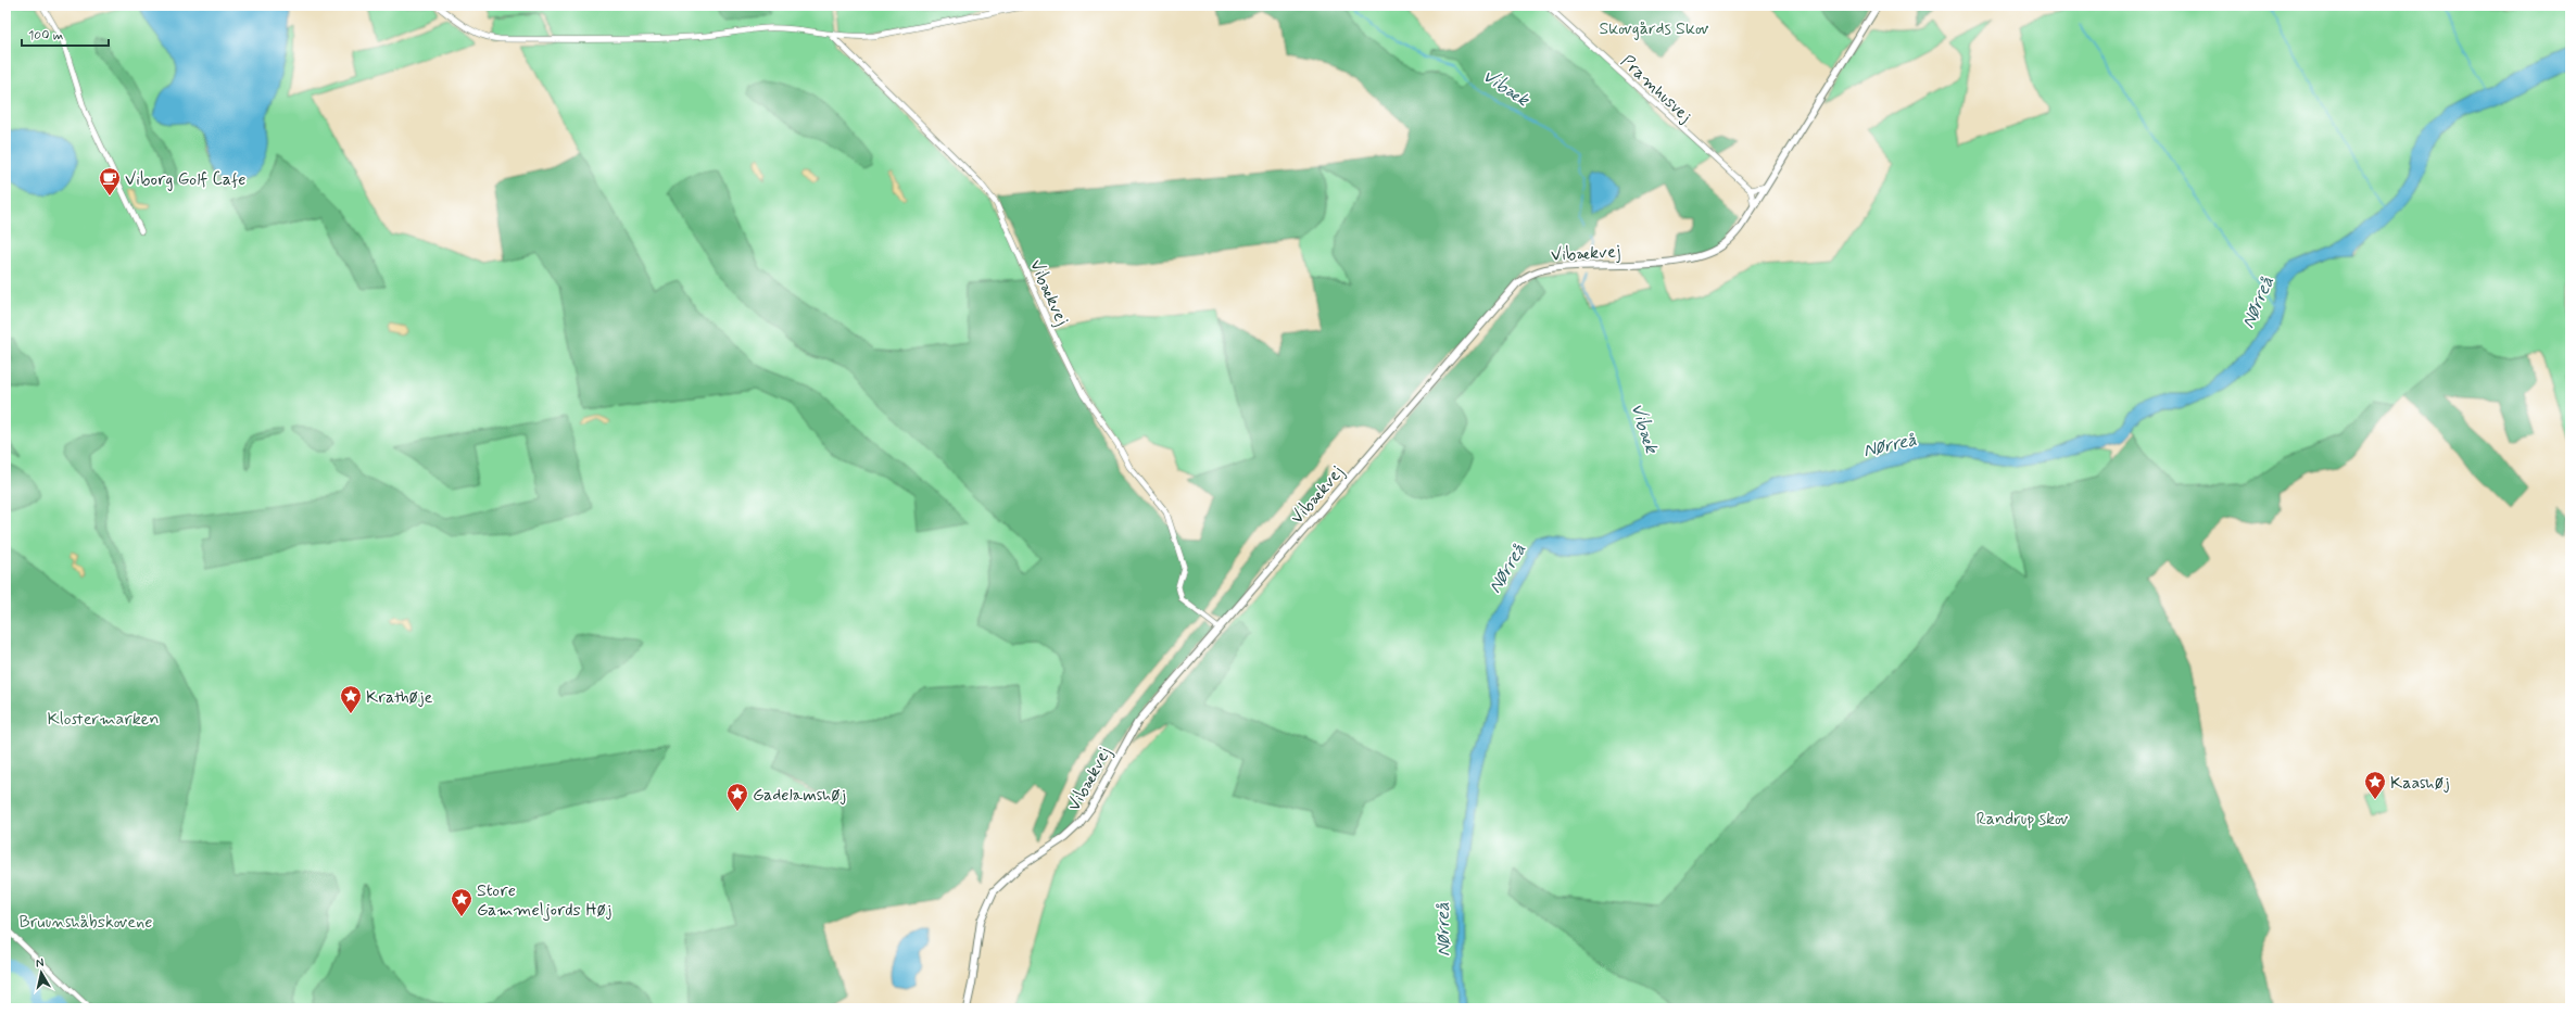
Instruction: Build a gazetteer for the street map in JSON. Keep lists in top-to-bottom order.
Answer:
{
  "streets": {
    "street": ["Pramhusvej", "Vibækvej"]
  },
  "water": ["Vibæk", "Nørreå"],
  "parks": [
    "Skovgårds Skov",
    "Klostermarken",
    "Randrup skov",
    "Bruunshåbskovene"
  ],
  "places": {
    "cafe": ["Viborg Golf Cafe"],
    "place": [
      "Krathøje",
      "Kaashøj",
      "Gadelamshøj",
      "Store Gammeljords Høj"
    ]
  },
  "scale_bar": "100 m",
  "north": "top"
}
